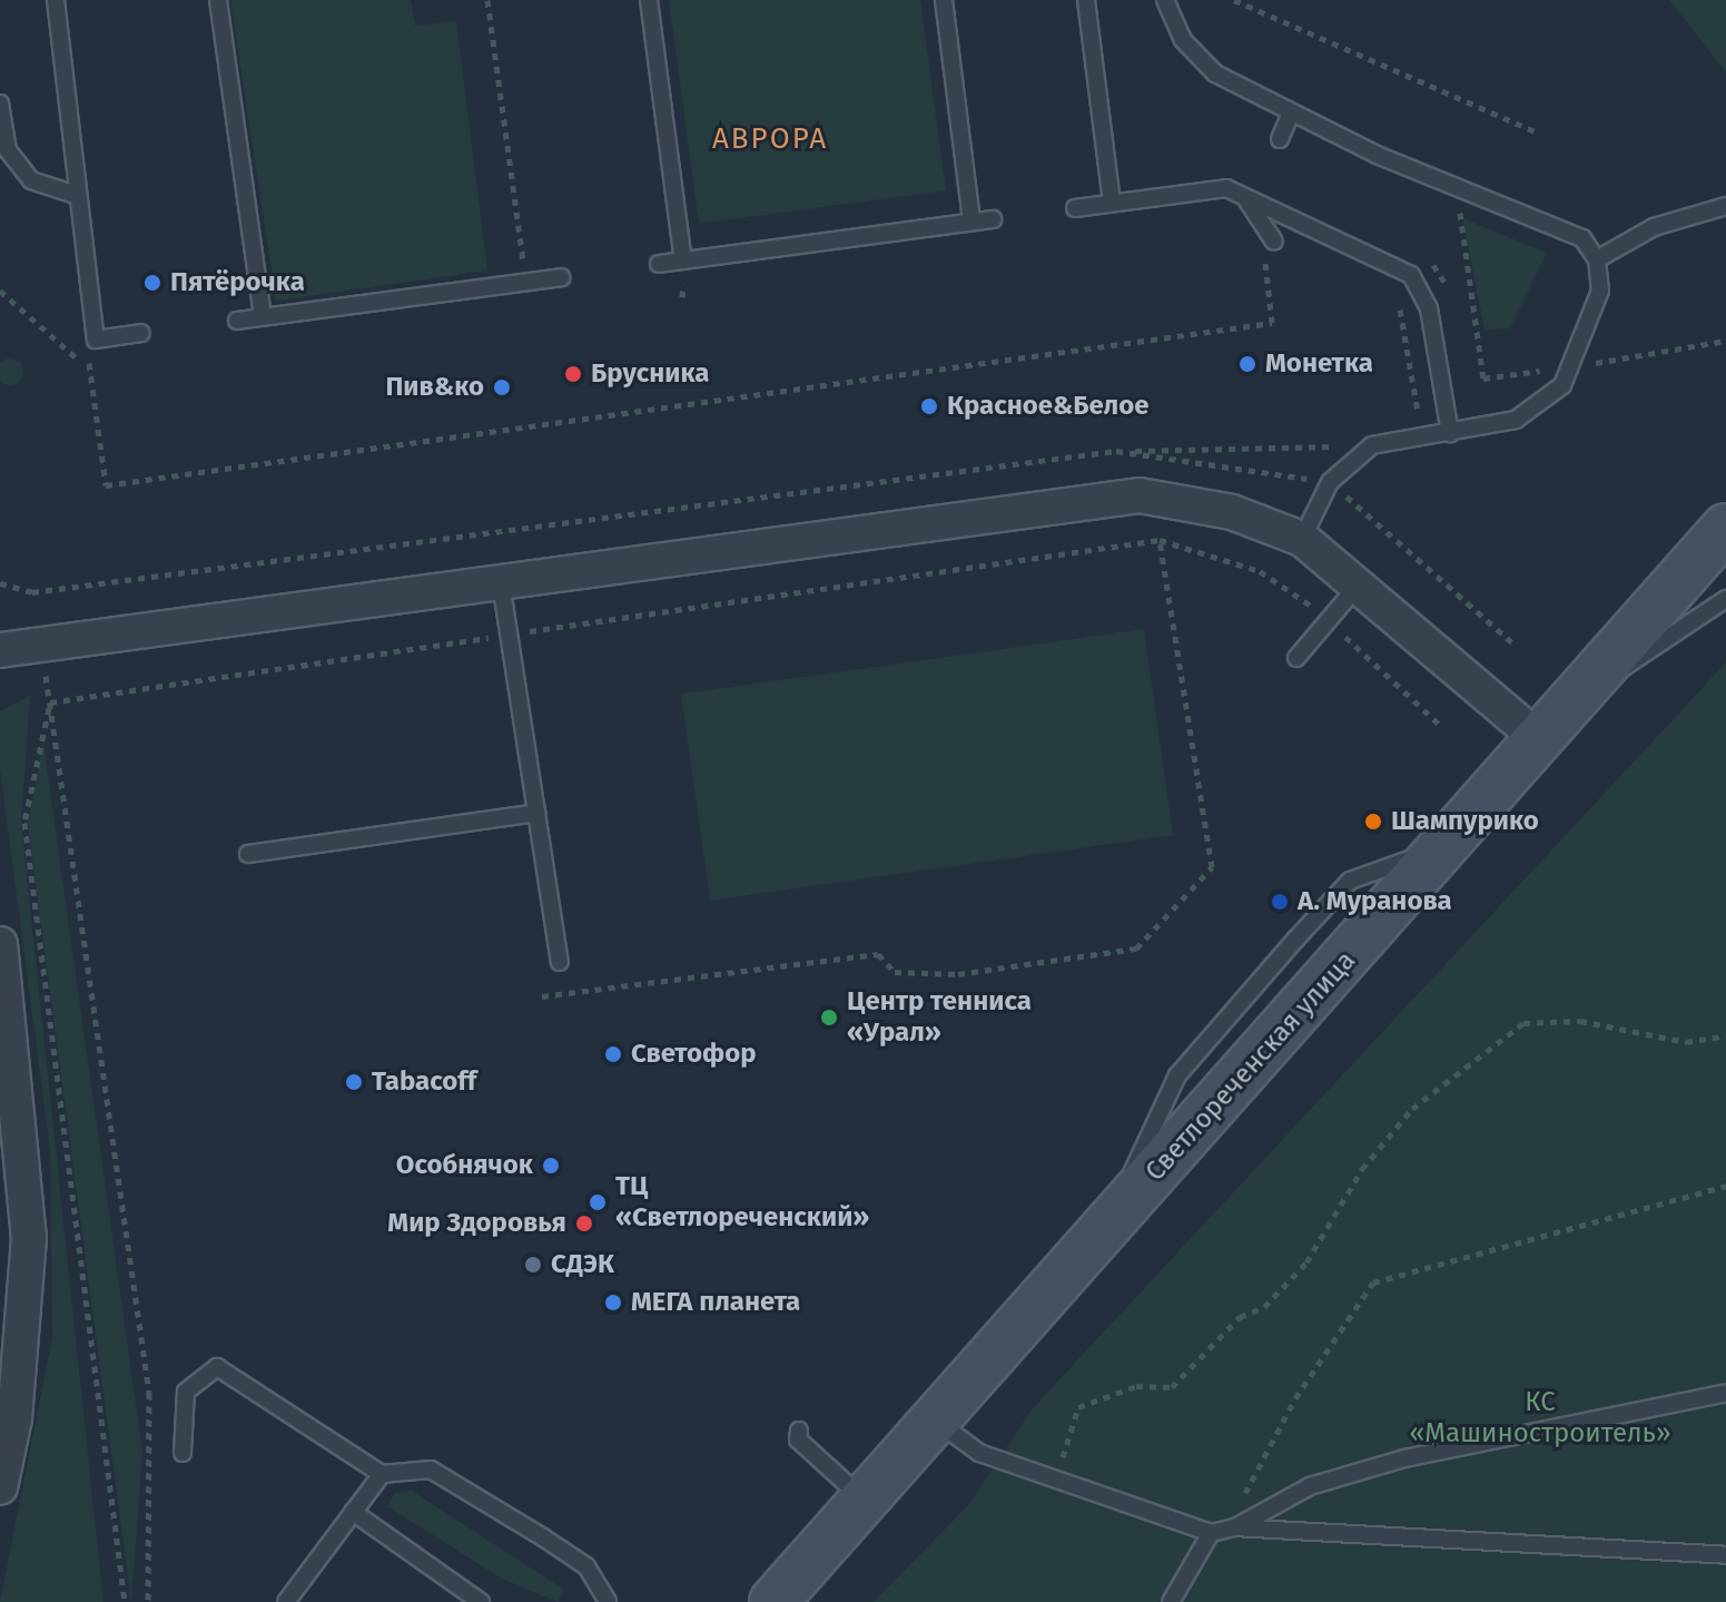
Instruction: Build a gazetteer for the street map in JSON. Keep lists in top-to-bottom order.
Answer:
{
  "streets": {
    "main road": ["Светлореченская улица"]
  },
  "districts": ["АВРОРА"],
  "parks": ["КС «Машиностроитель»"],
  "places": [
    "Пятёрочка",
    "Монетка",
    "Брусника",
    "Пив&ко",
    "Красное&Белое",
    "Шампурико",
    "А. Муранова",
    "Центр тенниса «Урал»",
    "Светофор",
    "Tabacoff",
    "Особнячок",
    "ТЦ «Светлореченский»",
    "Мир Здоровья",
    "СДЭК",
    "МЕГА планета"
  ]
}
